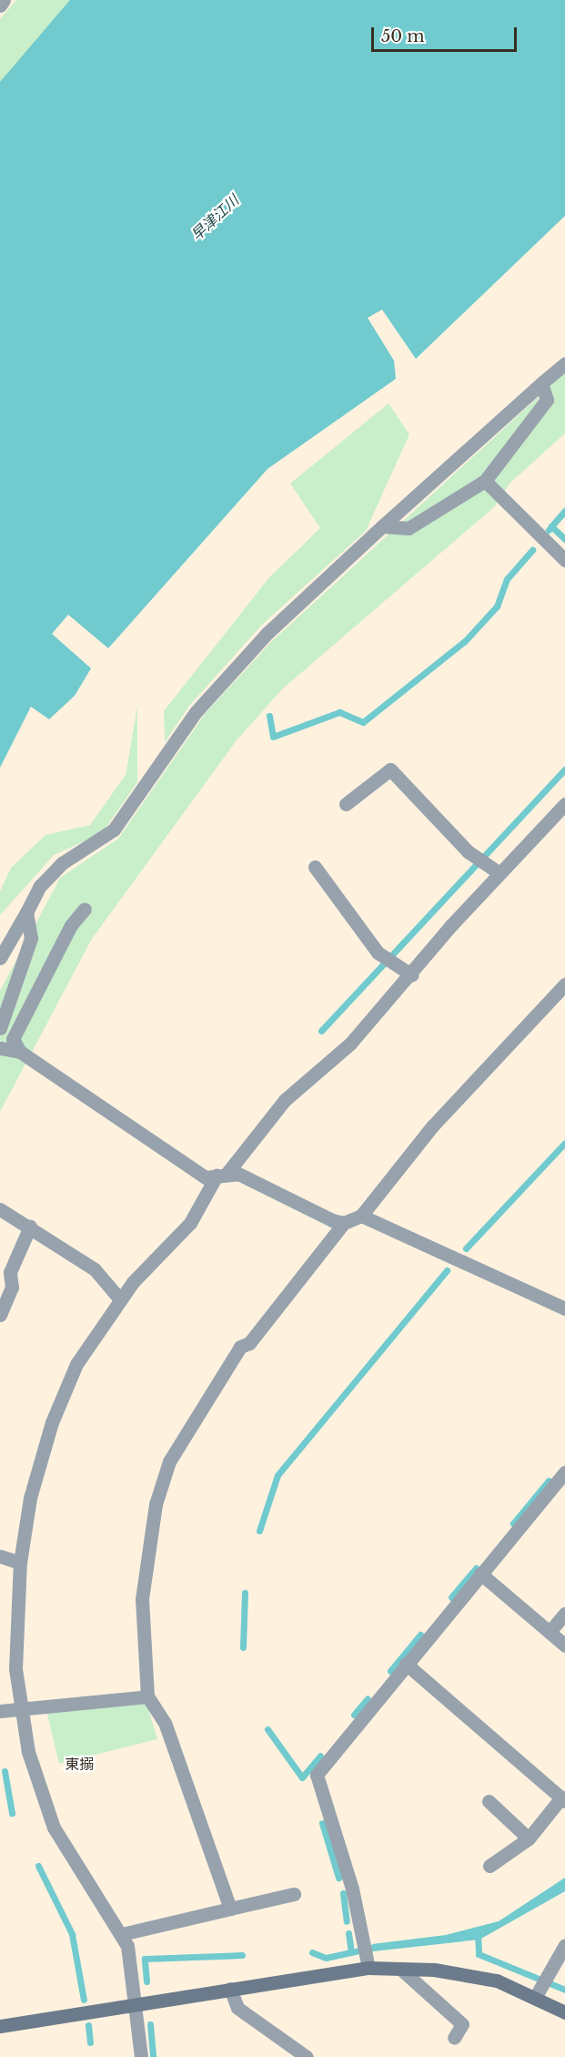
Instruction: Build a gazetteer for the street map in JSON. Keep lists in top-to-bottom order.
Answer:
{
  "districts": ["東搦"],
  "water": ["早津江川"],
  "scale_bar": "50 m"
}
